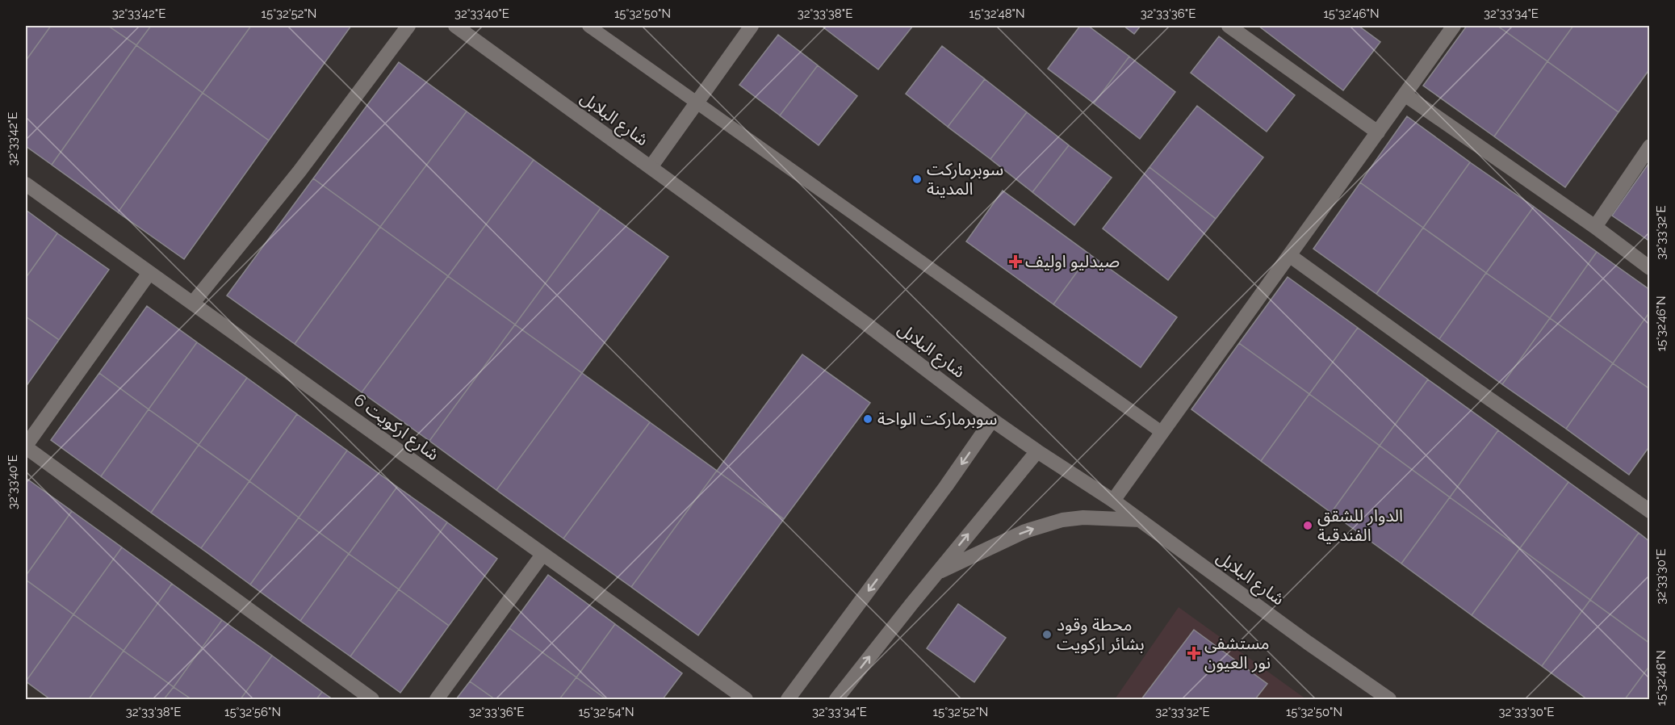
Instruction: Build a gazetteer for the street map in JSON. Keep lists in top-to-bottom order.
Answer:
{
  "streets": {
    "street": ["شارع البلابل", "شارع اركويت 6"]
  },
  "places": {
    "other": [
      "سوبرماركت المدينة",
      "سوبرماركت الواحة",
      "الدوار للشقق الفندقية",
      "محطة وقود بشائر اركويت"
    ],
    "health": ["صيدليو اوليف", "مستشفى نور العيون"]
  },
  "coordinates": [
    "32°33'42\"E",
    "15°32'52\"N",
    "32°33'40\"E",
    "15°32'50\"N",
    "32°33'38\"E",
    "15°32'48\"N",
    "32°33'36\"E",
    "15°32'46\"N",
    "32°33'34\"E",
    "32°33'32\"E",
    "32°33'30\"E",
    "15°32'56\"N",
    "15°32'54\"N"
  ]
}
